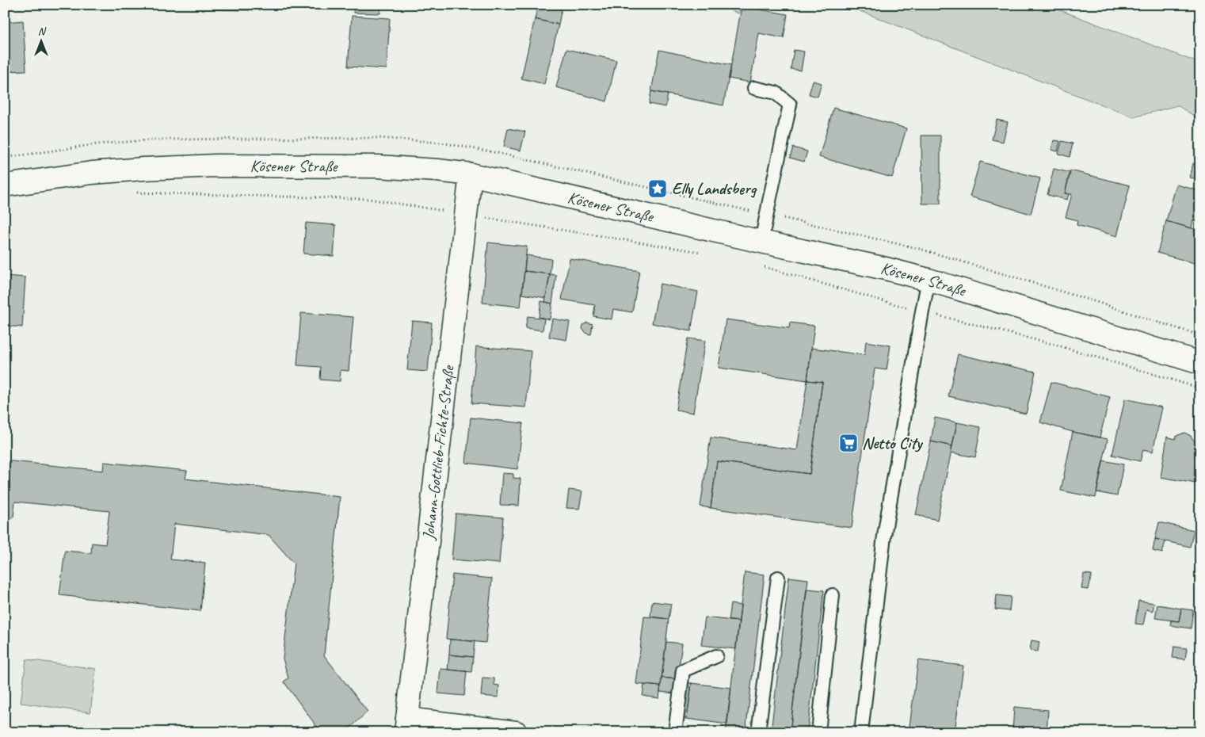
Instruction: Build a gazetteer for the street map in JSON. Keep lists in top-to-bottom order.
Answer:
{
  "streets": {
    "main road": ["Kösener Straße", "Johann-Gottlieb-Fichte-Straße"]
  },
  "crossings": [
    ["Kösener Straße", "Johann-Gottlieb-Fichte-Straße"]
  ],
  "places": {
    "place": ["Elly Landsberg"],
    "supermarket": ["Netto City"]
  },
  "north": "top"
}
